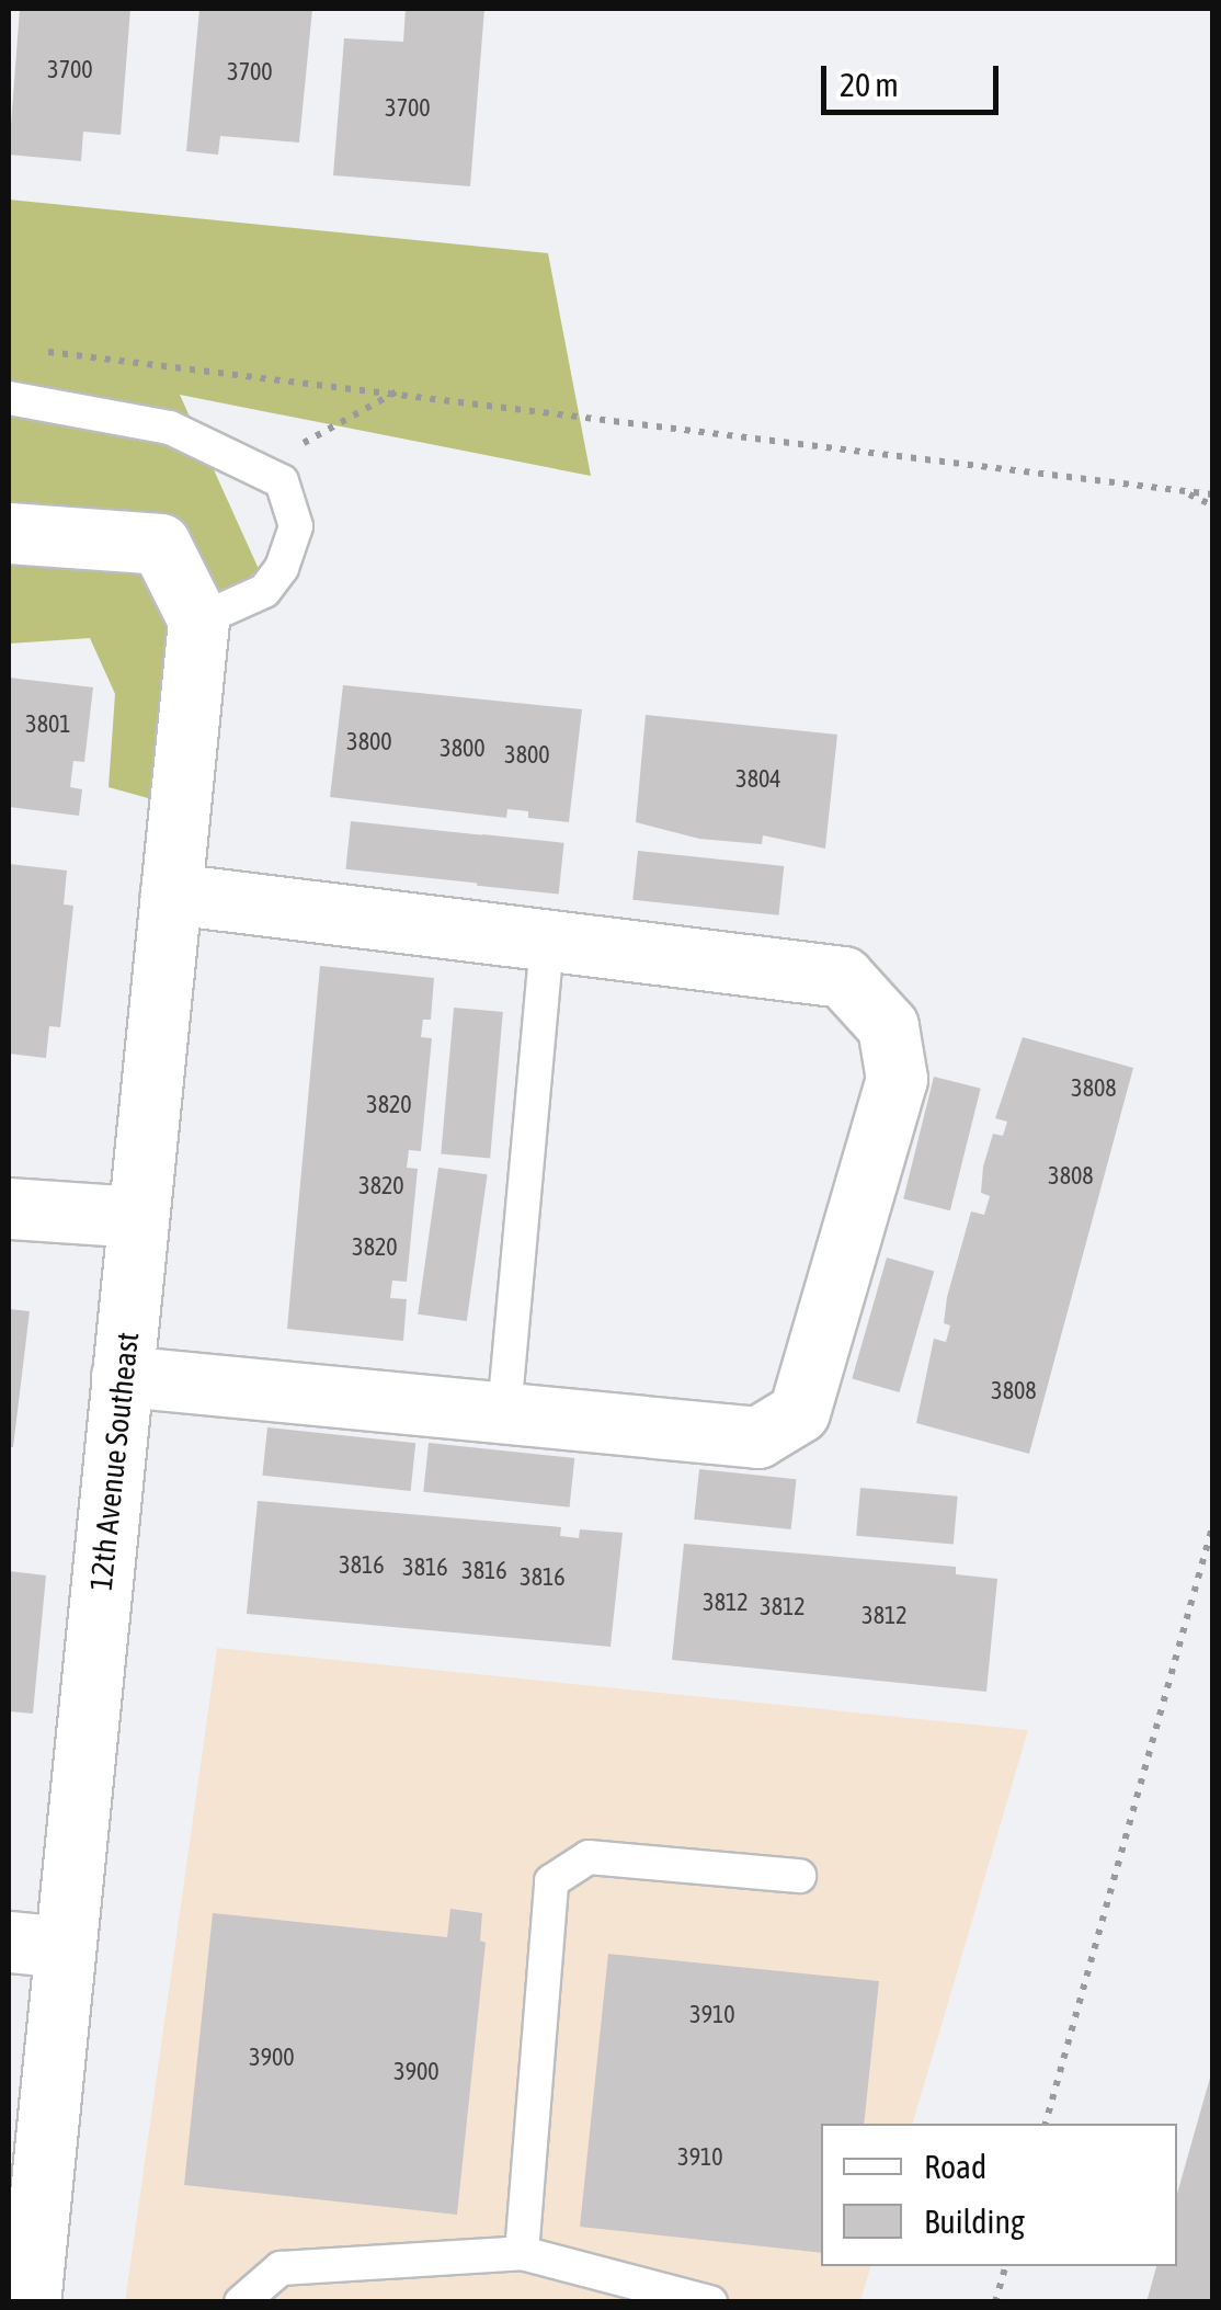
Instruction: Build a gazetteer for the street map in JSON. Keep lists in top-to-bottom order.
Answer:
{
  "streets": {
    "street": ["12th Avenue Southeast"]
  },
  "house_numbers": [
    "3700",
    "3700",
    "3700",
    "3801",
    "3800",
    "3800",
    "3800",
    "3804",
    "3808",
    "3820",
    "3808",
    "3820",
    "3820",
    "3808",
    "3816",
    "3816",
    "3816",
    "3816",
    "3812",
    "3812",
    "3812",
    "3910",
    "3900",
    "3900",
    "3910"
  ],
  "legend": ["Road", "Building"],
  "scale_bar": "20 m"
}
